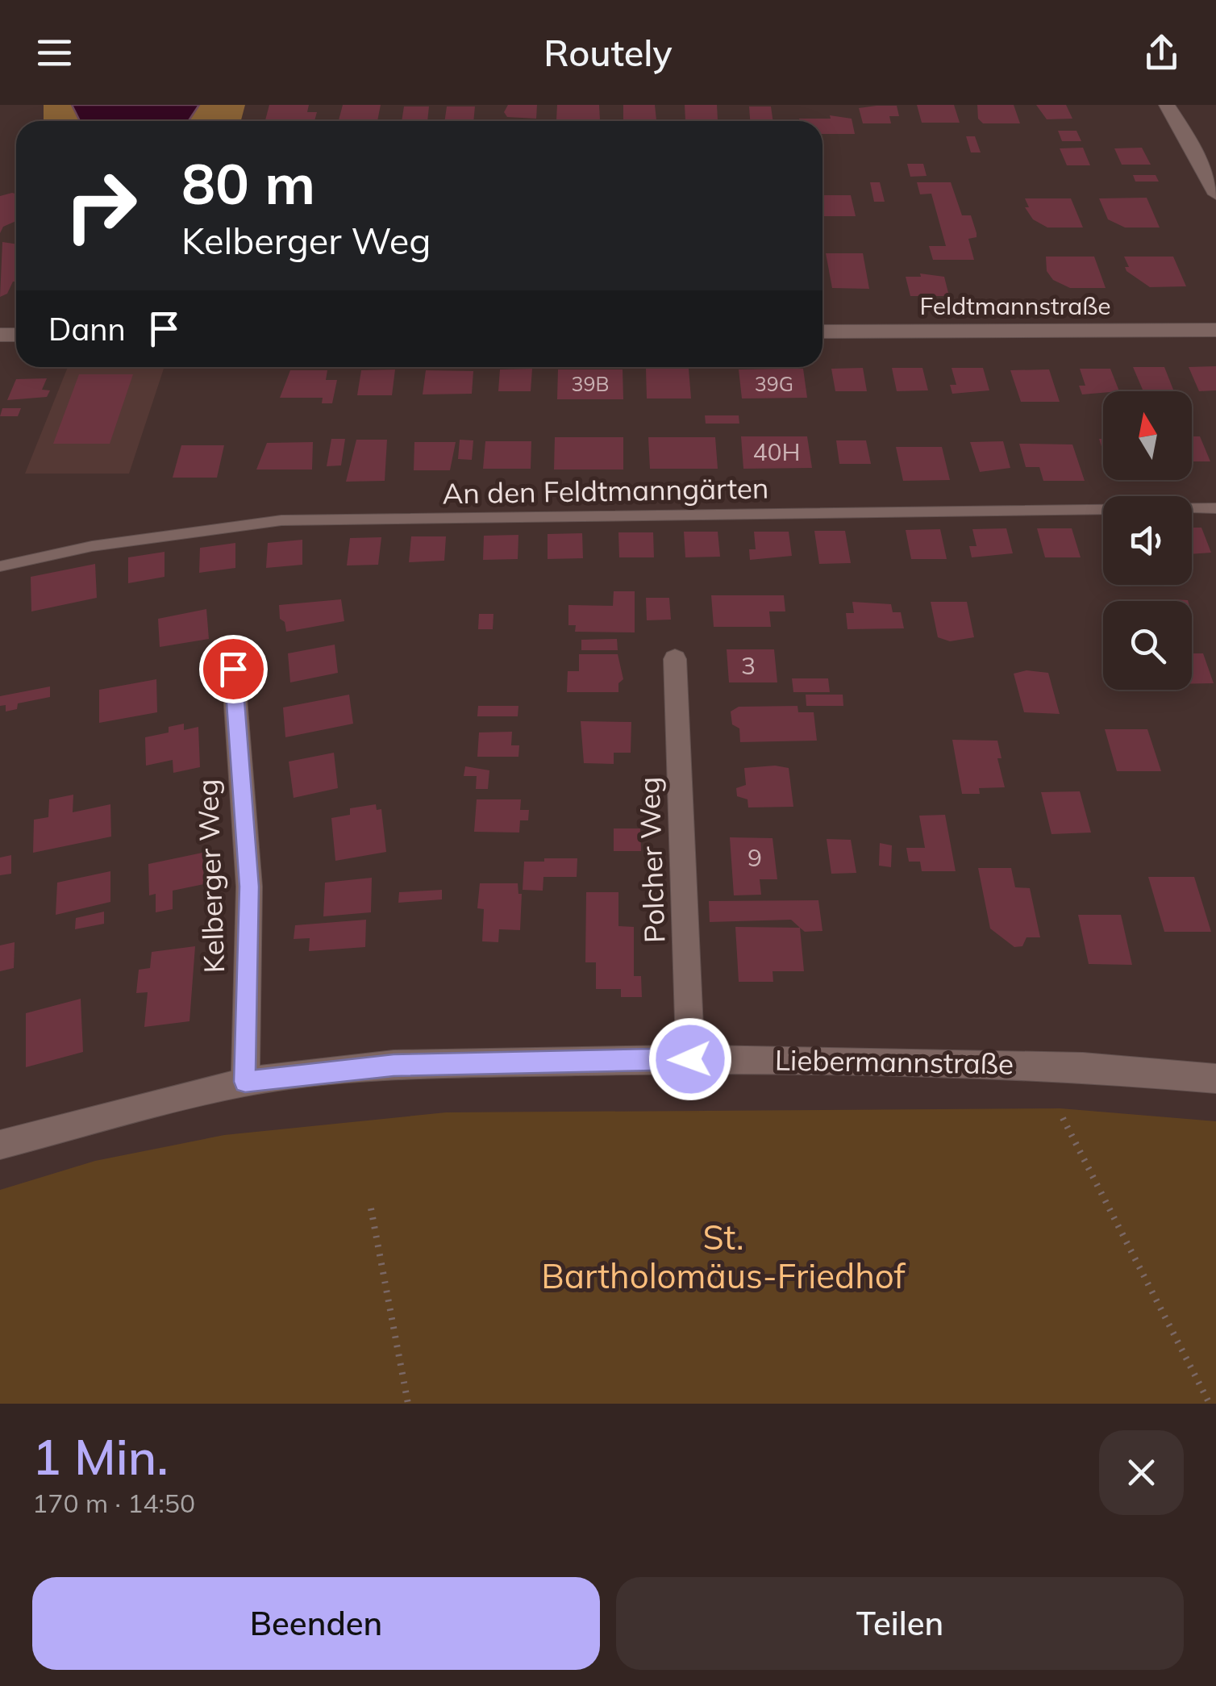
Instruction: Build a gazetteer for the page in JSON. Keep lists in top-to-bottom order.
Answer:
{
  "streets": {
    "street": [
      "Feldtmannstraße",
      "Polcher Weg",
      "Kelberger Weg",
      "Liebermannstraße"
    ],
    "lane": ["An den Feldtmanngärten"]
  },
  "crossings": [
    ["Polcher Weg", "Liebermannstraße"],
    ["Kelberger Weg", "Liebermannstraße"]
  ],
  "parks": ["St. Bartholomäus-Friedhof"],
  "house_numbers": [
    "39B",
    "39G",
    "40H",
    "3",
    "9"
  ],
  "north": "top",
  "page": {
    "header": "Routely",
    "turn": ["80 m", "Kelberger Weg"],
    "then": "Dann",
    "heading": ["1 Min.", "170 m · 14:50"],
    "buttons": ["Beenden", "Teilen"]
  }
}
